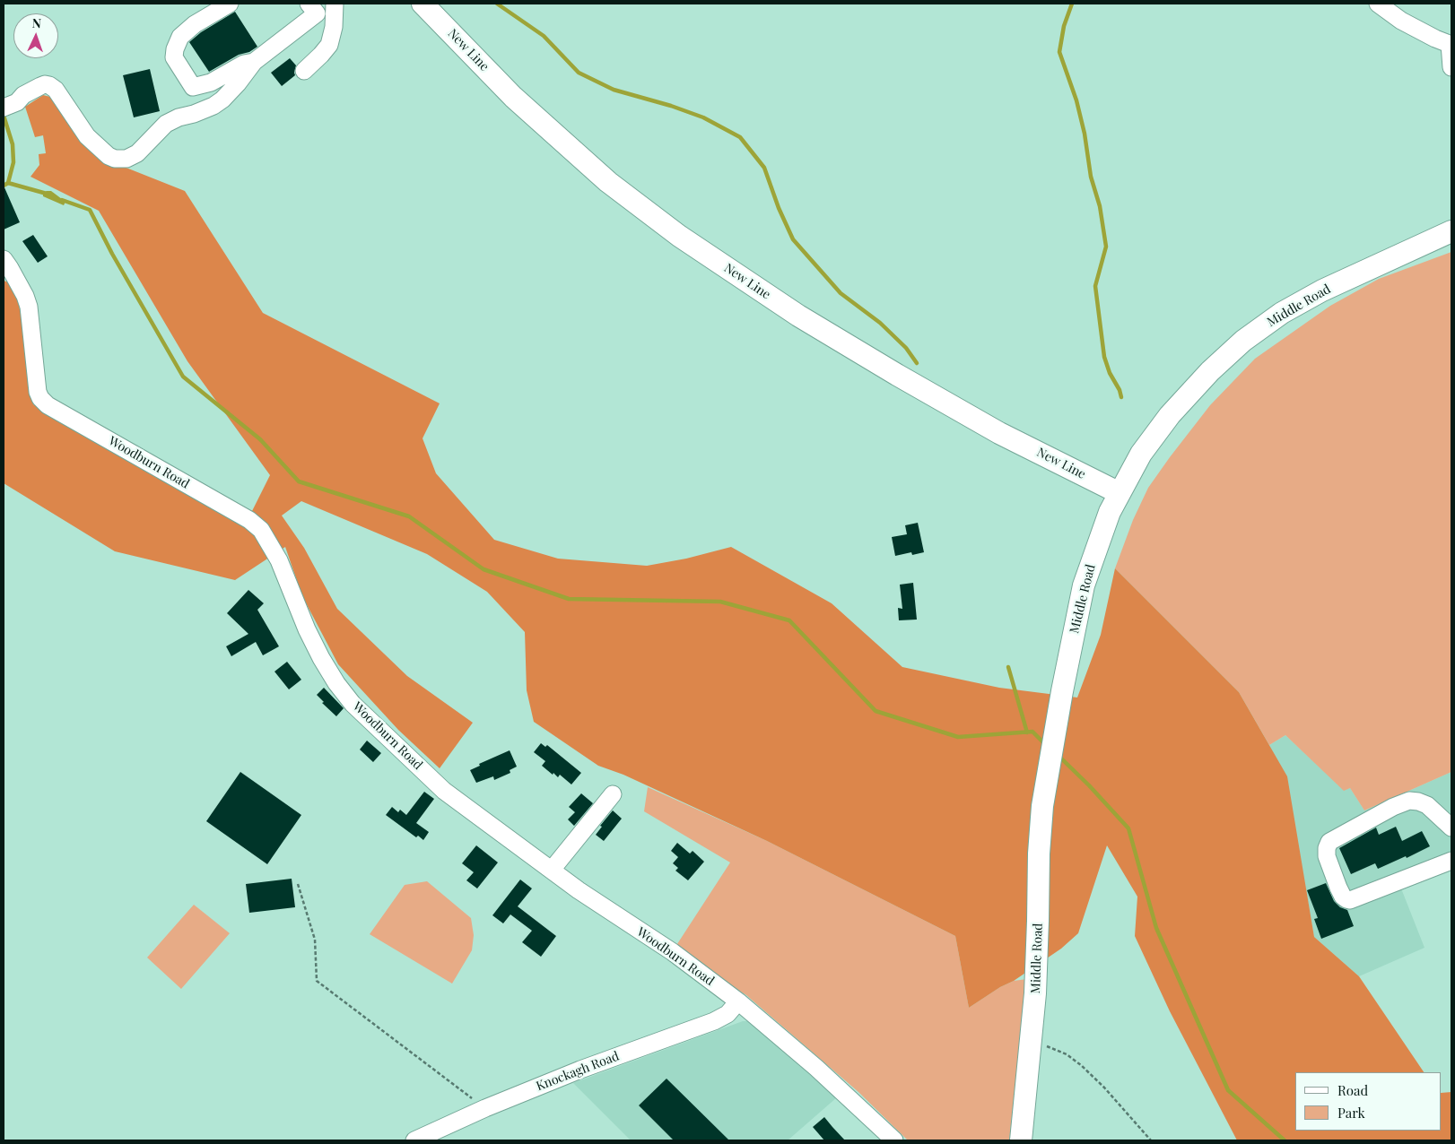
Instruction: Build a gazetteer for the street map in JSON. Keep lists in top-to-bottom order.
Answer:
{
  "streets": {
    "main road": ["New Line", "Middle Road"],
    "street": ["Woodburn Road", "Knockagh Road"]
  },
  "crossings": [
    ["New Line", "Middle Road"],
    ["Woodburn Road", "Knockagh Road"]
  ],
  "legend": ["Road", "Park"],
  "north": "top"
}
